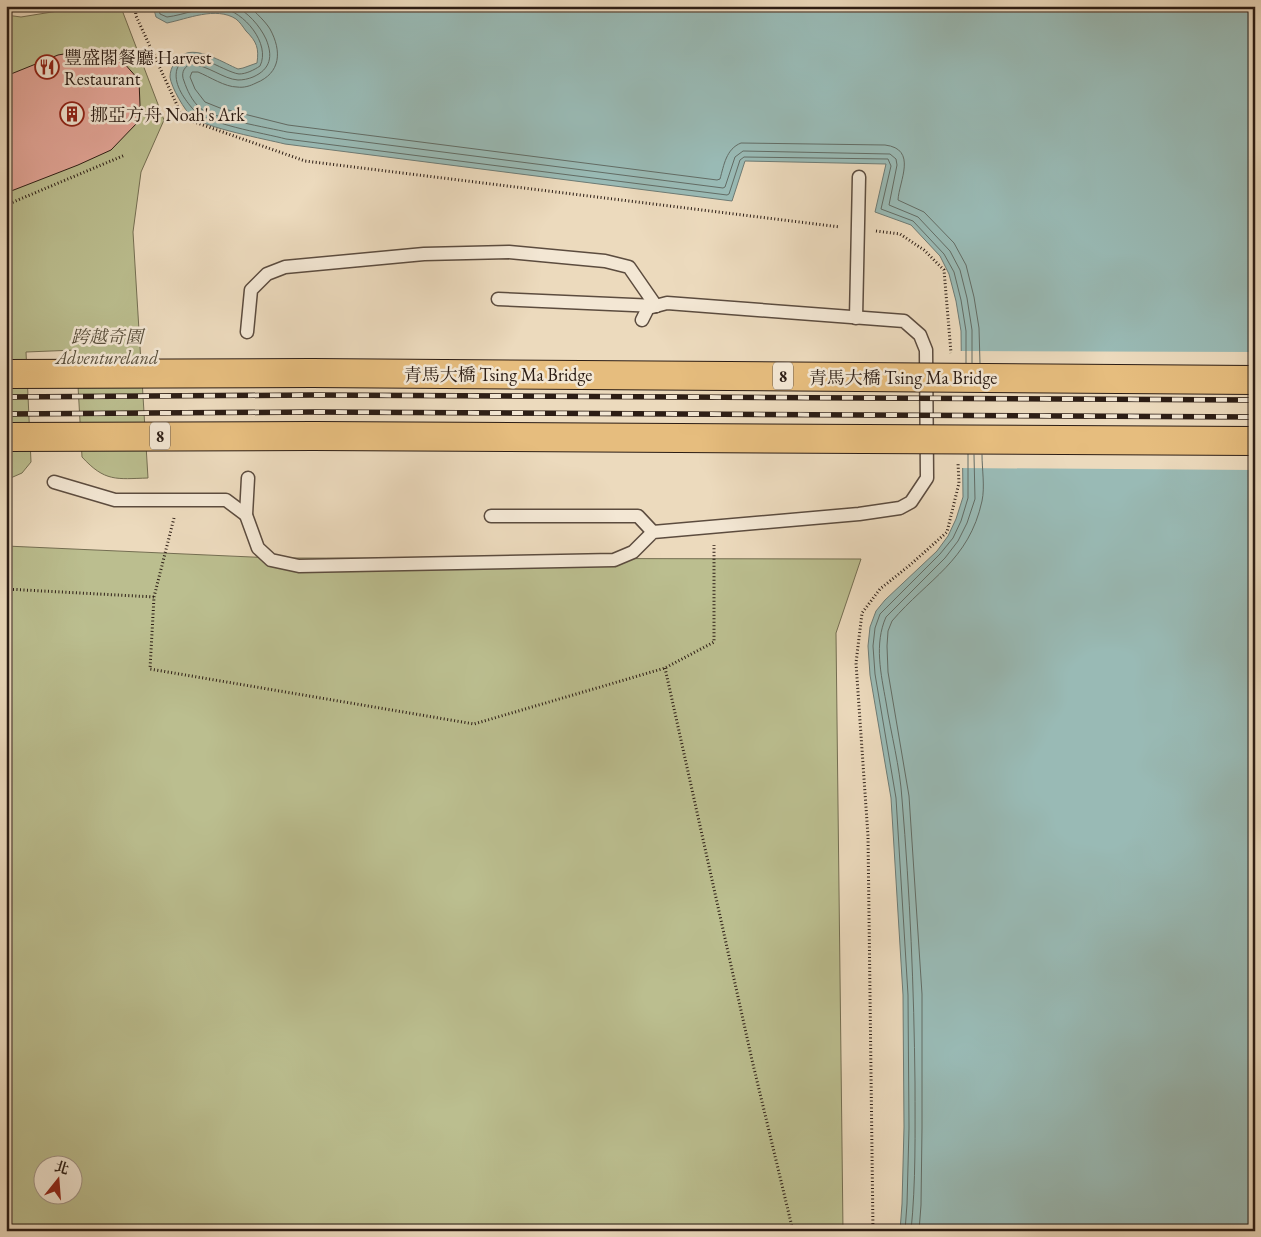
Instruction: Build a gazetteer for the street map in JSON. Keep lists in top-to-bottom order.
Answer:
{
  "streets": {
    "highway": ["青馬大橋 Tsing Ma Bridge", "8"]
  },
  "parks": ["跨越奇園 Adventureland"],
  "places": {
    "restaurant": ["豐盛閣餐廳 Harvest Restaurant"],
    "building": ["挪亞方舟 Noah's Ark"]
  },
  "north": "top"
}
